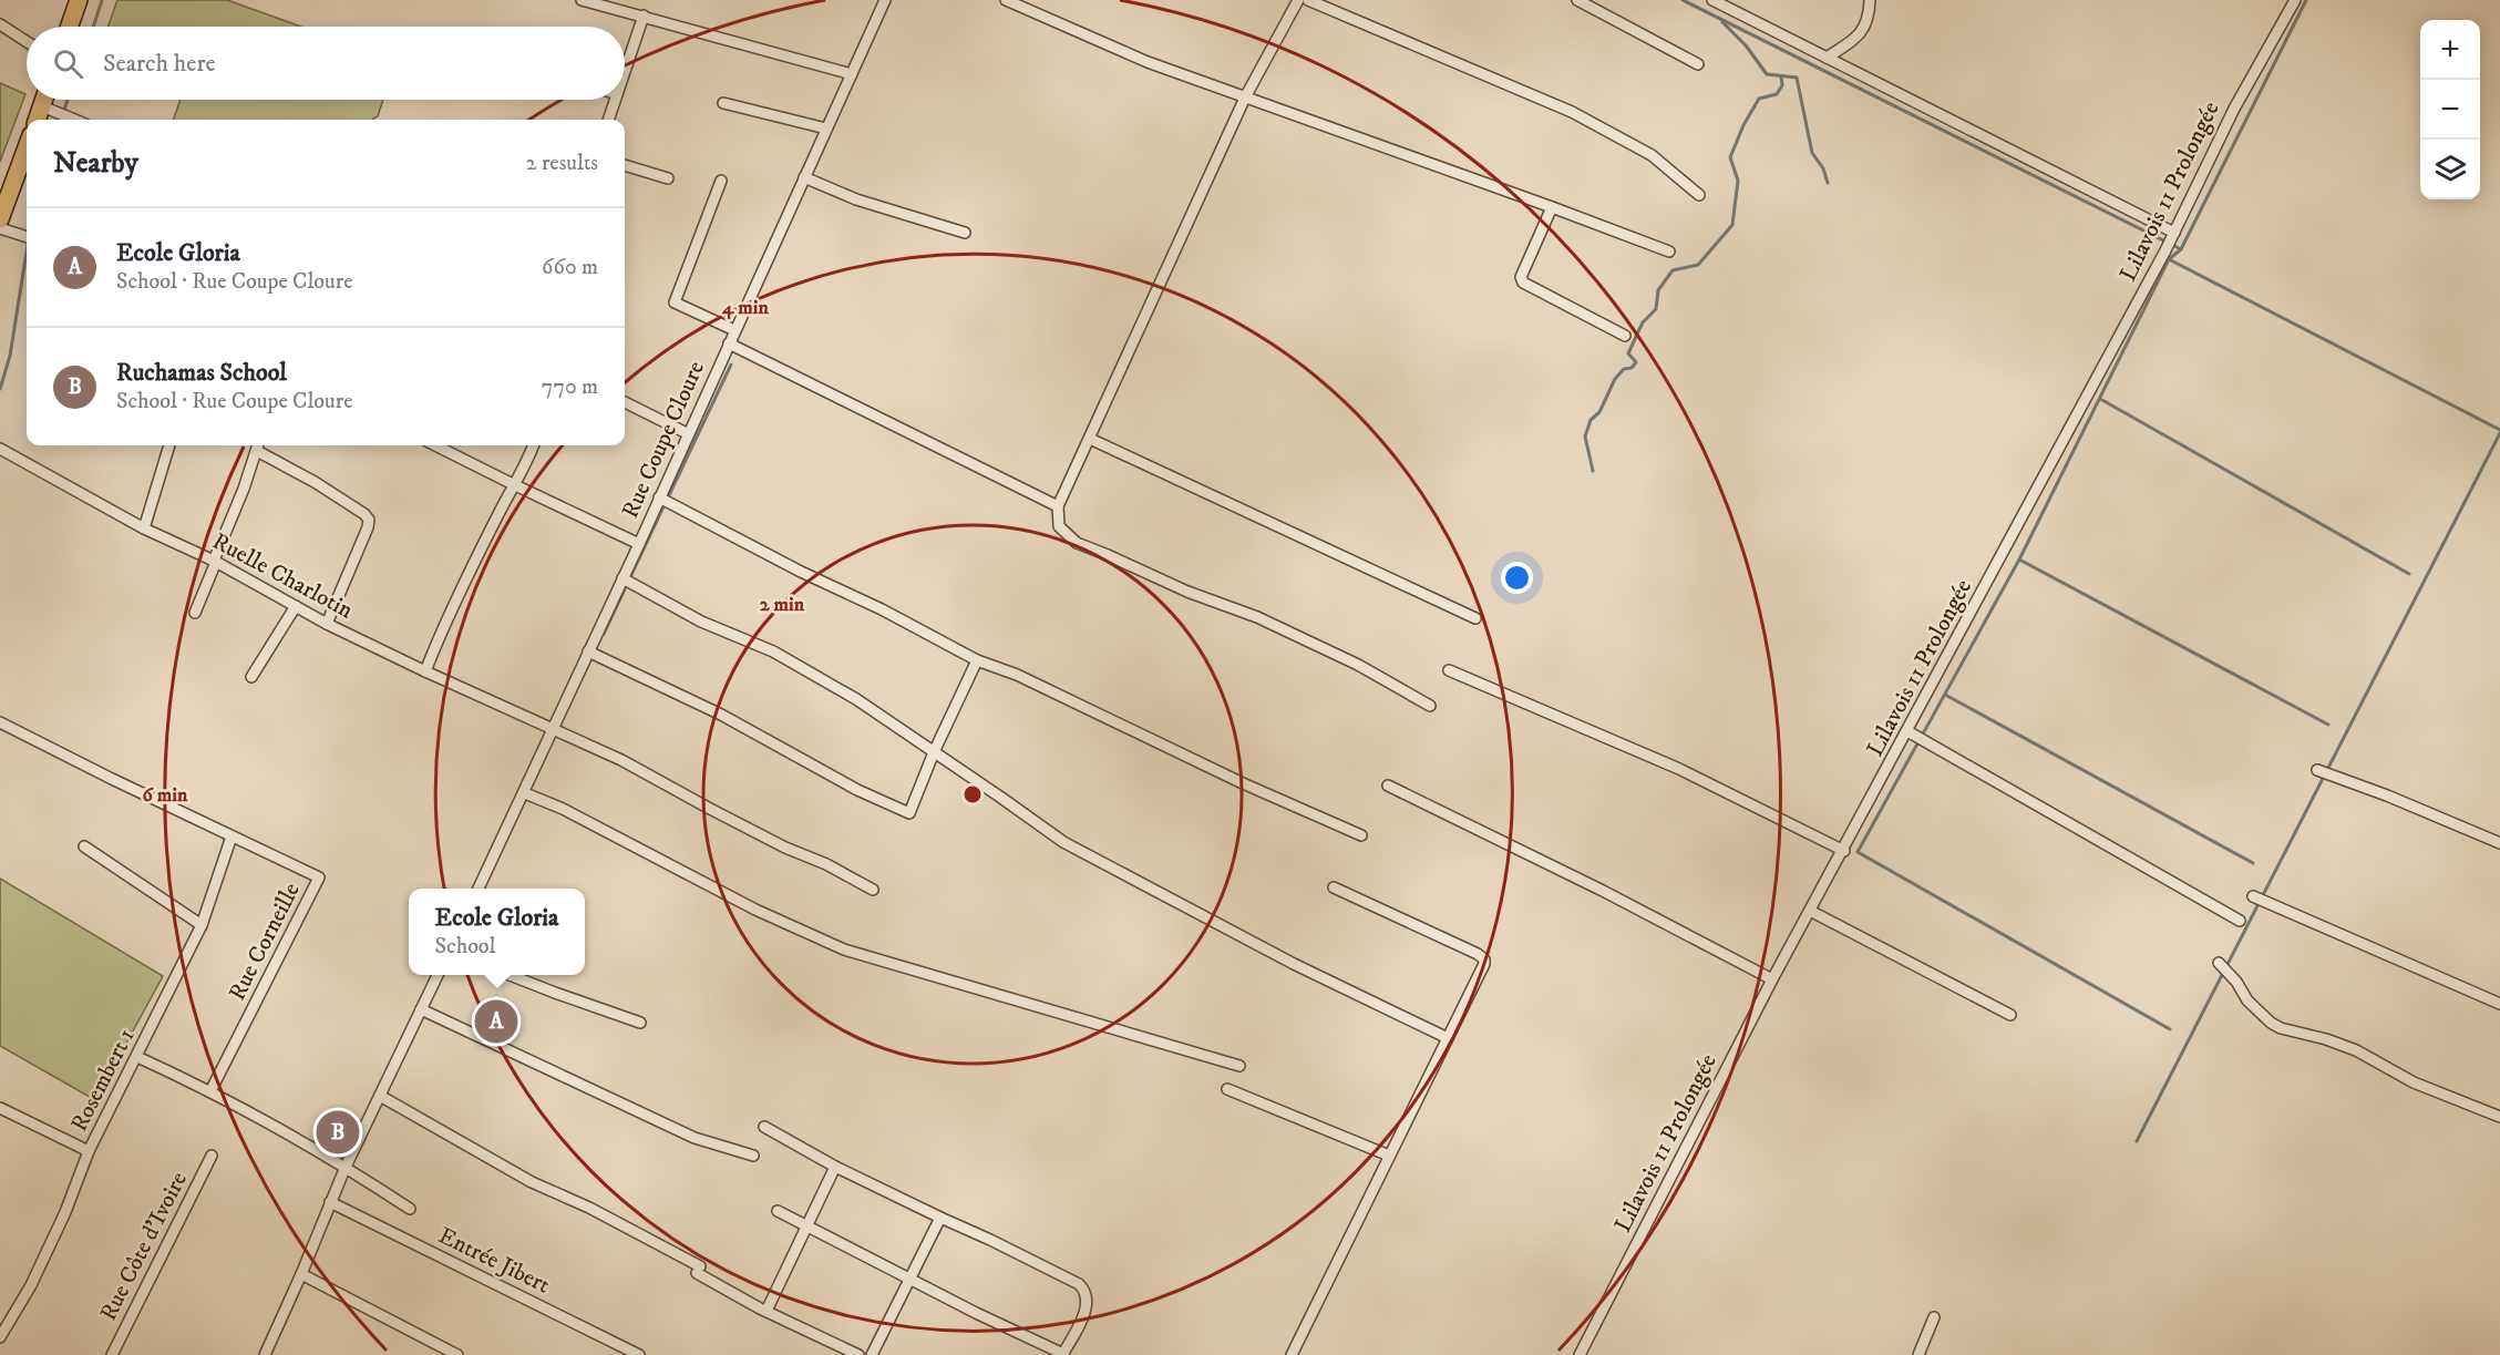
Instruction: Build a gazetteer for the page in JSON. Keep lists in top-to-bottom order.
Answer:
{
  "streets": {
    "street": [
      "Lilavois 11 Prolongée",
      "Rue Coupe Cloure",
      "Ruelle Charlotin",
      "Rue Corneille",
      "Rosembert 1",
      "Rue Côte d'Ivoire",
      "Entrée Jibert"
    ]
  },
  "crossings": [
    ["Rue Coupe Cloure", "Ruelle Charlotin"],
    ["Rue Corneille", "Rosembert 1"]
  ],
  "page": {
    "map_buttons": ["+", "−"],
    "search": "Search here",
    "heading": ["Nearby", "2 results"],
    "list": [
      {
        "mark": "A",
        "name": "Ecole Gloria",
        "note": "School · Rue Coupe Cloure",
        "value": "660 m"
      },
      {
        "mark": "B",
        "name": "Ruchamas School",
        "note": "School · Rue Coupe Cloure",
        "value": "770 m"
      }
    ],
    "popup": ["Ecole Gloria", "School"],
    "pins": ["A", "B"]
  },
  "rings": ["4 min", "2 min", "6 min"]
}
